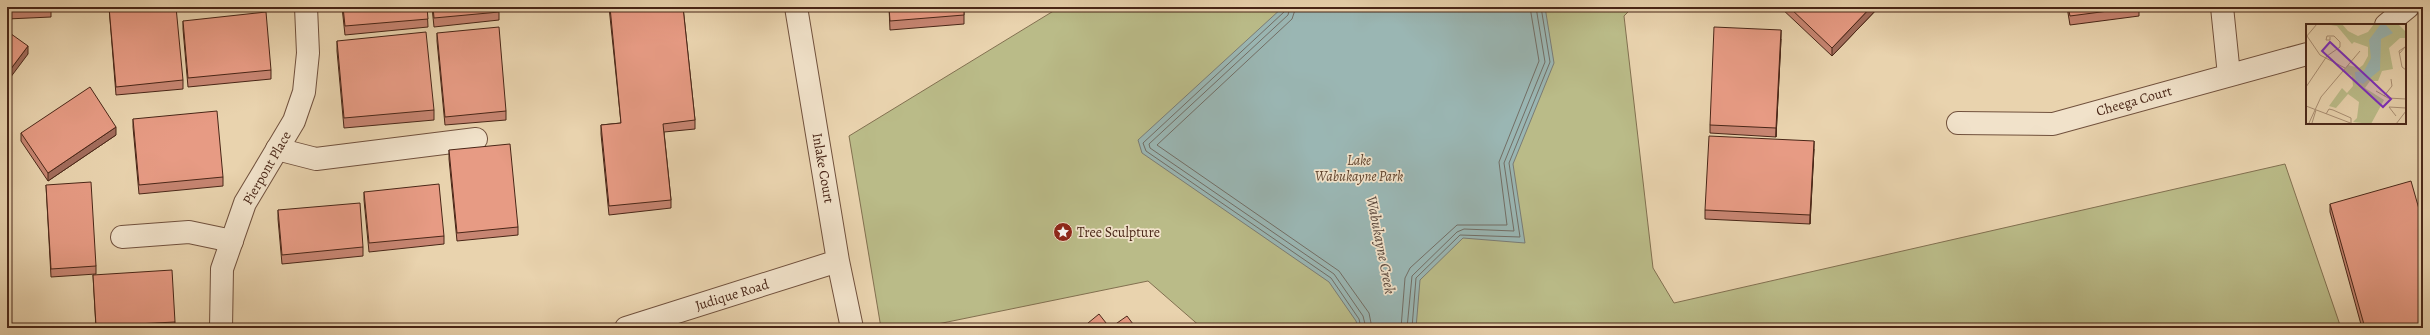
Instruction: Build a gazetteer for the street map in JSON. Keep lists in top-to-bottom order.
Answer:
{
  "streets": {
    "street": [
      "Cheega Court",
      "Pierpont Place",
      "Inlake Court",
      "Judique Road"
    ]
  },
  "crossings": [
    ["Inlake Court", "Judique Road"]
  ],
  "water": ["Wabukayne Creek"],
  "parks": ["Lake Wabukayne Park"],
  "places": {
    "place": ["Tree Sculpture"]
  }
}
